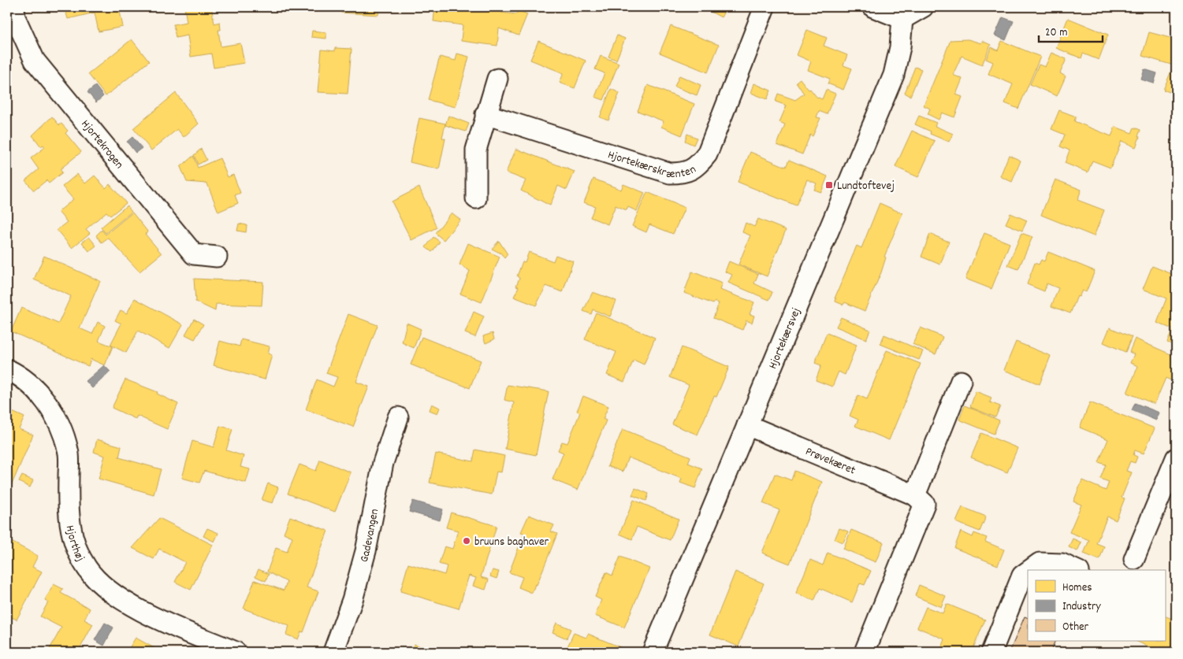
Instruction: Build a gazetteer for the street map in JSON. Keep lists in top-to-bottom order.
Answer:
{
  "streets": {
    "street": [
      "Hjortekrogen",
      "Hjortekærskrænten",
      "Hjortekærsvej",
      "Prøvekæret",
      "Gadevangen",
      "Hjorthøj"
    ]
  },
  "crossings": [
    ["Hjortekærsvej", "Prøvekæret"]
  ],
  "places": {
    "transit": ["Lundtoftevej"],
    "other": ["bruuns baghaver"]
  },
  "legend": ["Homes", "Industry", "Other"],
  "scale_bar": "20 m"
}
